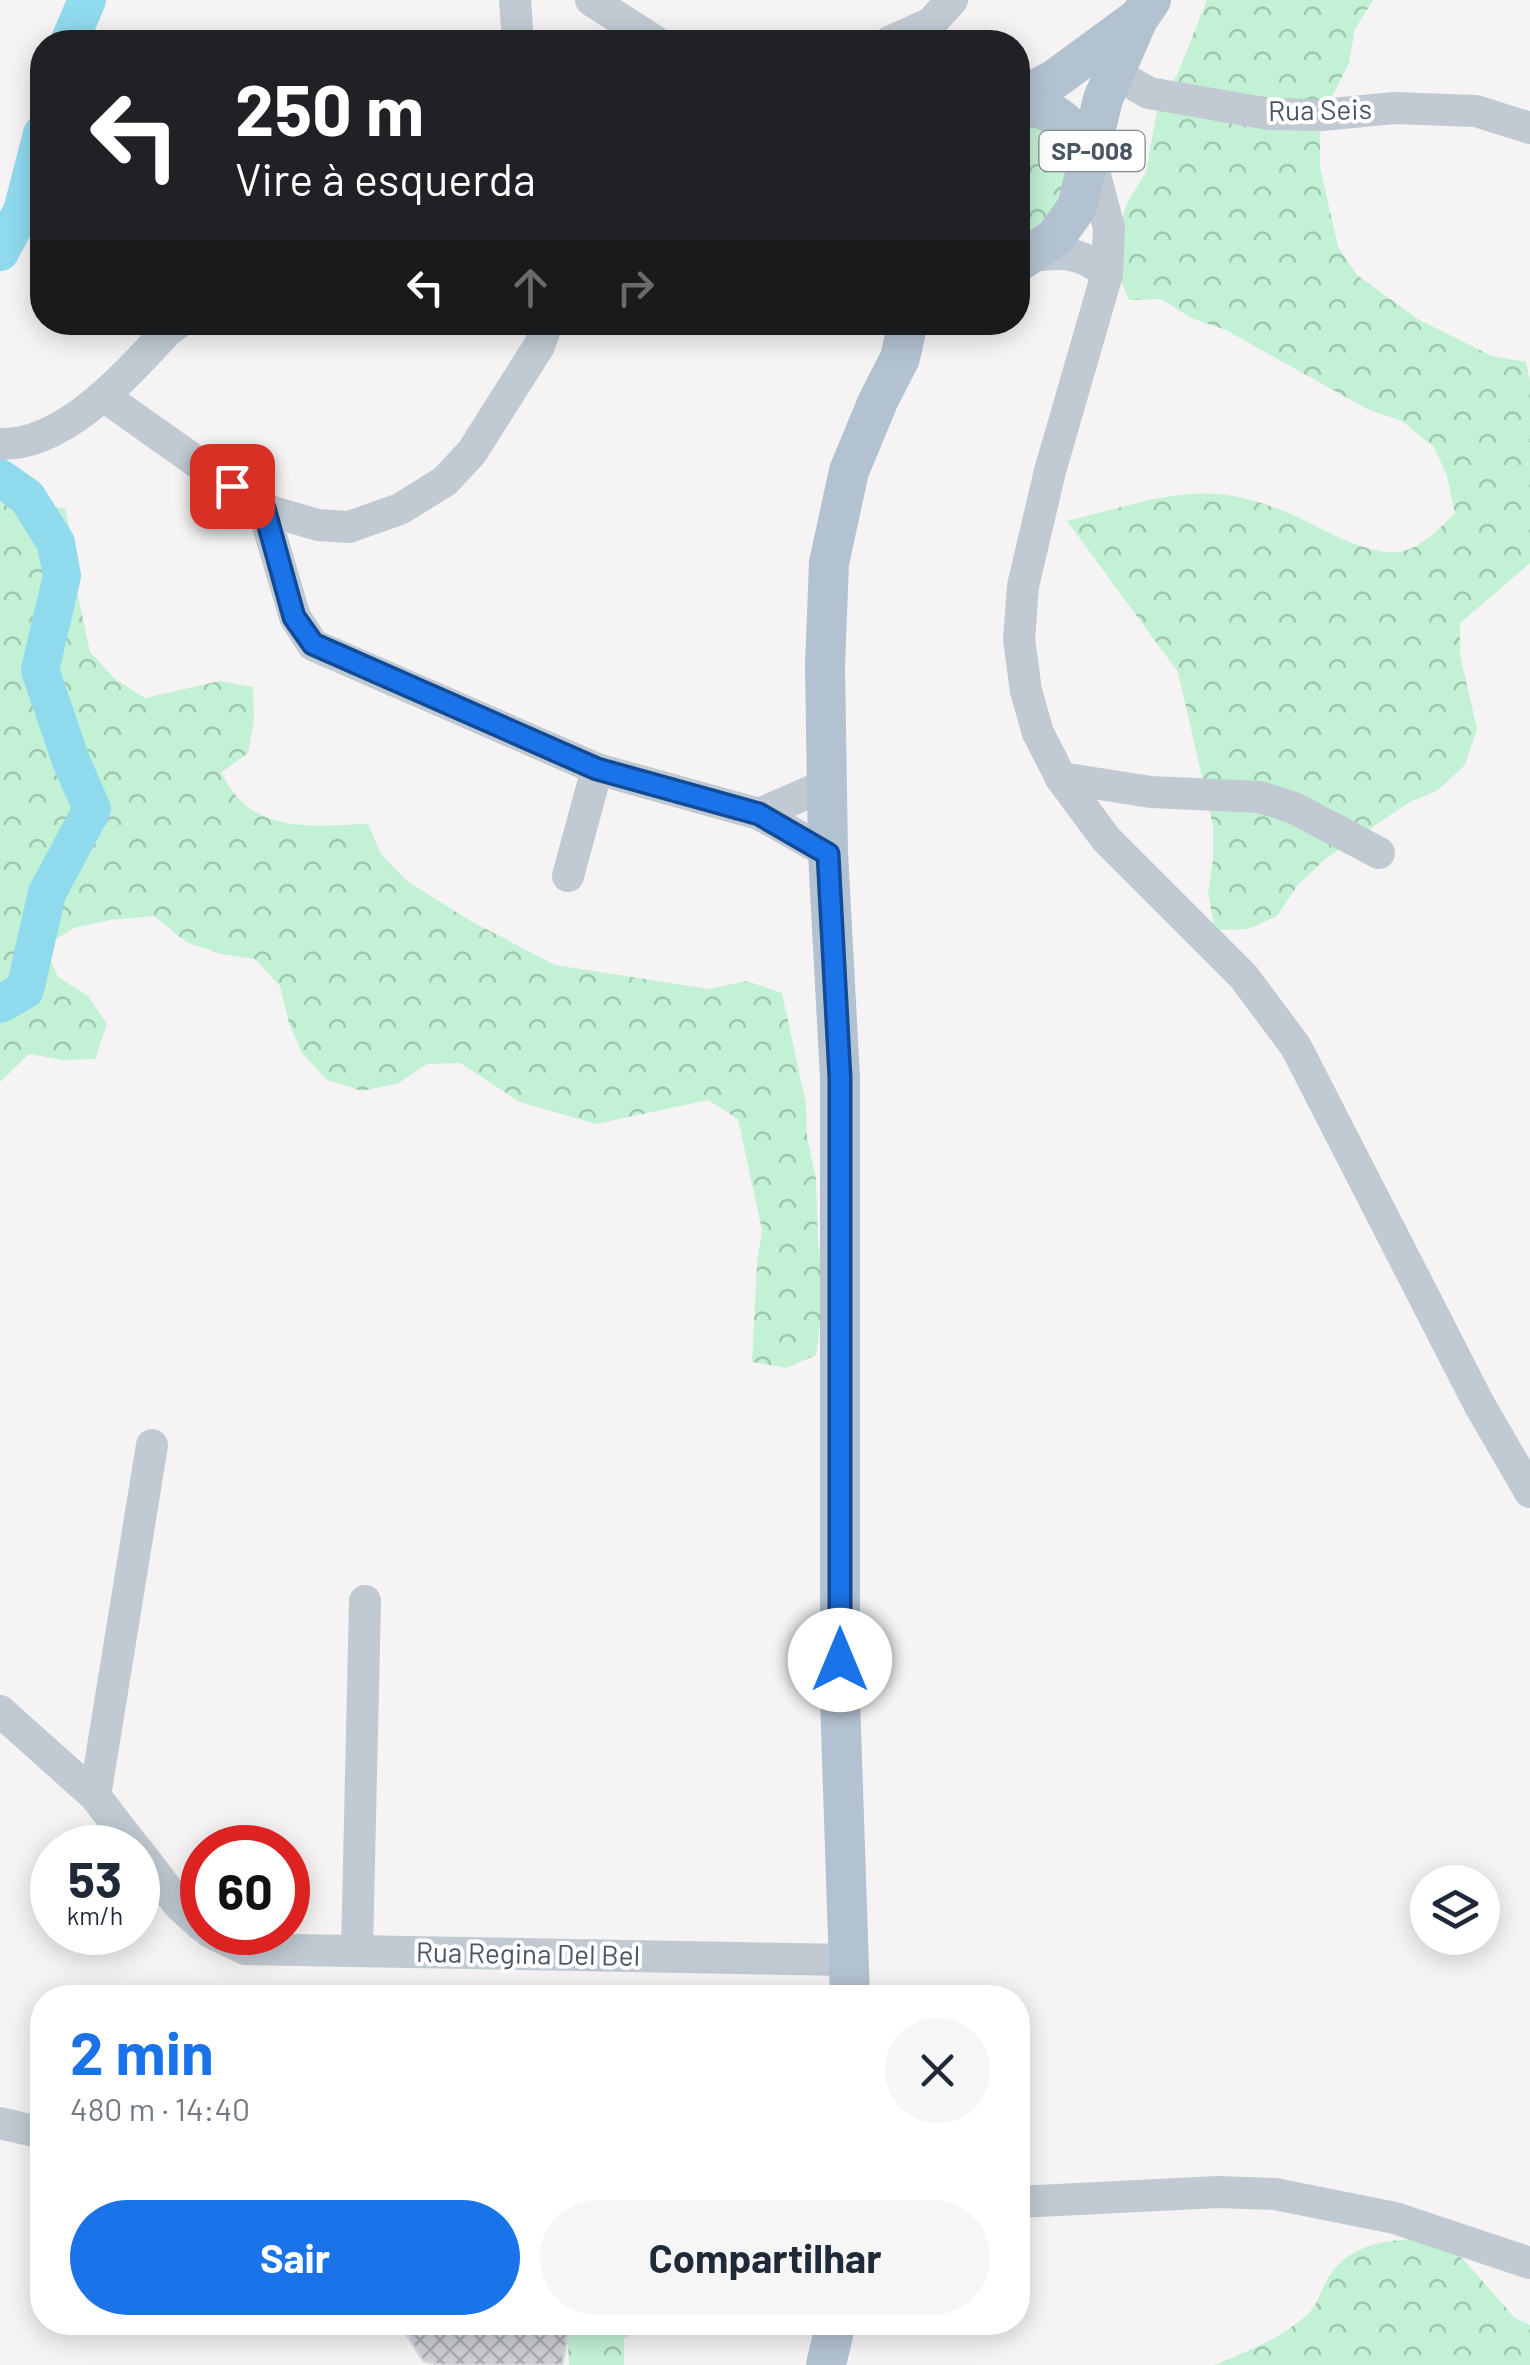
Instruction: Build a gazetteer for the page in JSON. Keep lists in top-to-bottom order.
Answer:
{
  "streets": {
    "main road": ["SP-008"],
    "street": ["Rua Seis", "Rua Regina Del Bel"]
  },
  "crossings": [
    ["Rua Seis", "SP-008"]
  ],
  "page": {
    "turn": ["250 m", "Vire à esquerda"],
    "speed": "53 km/h",
    "limit": "60",
    "heading": ["2 min", "480 m · 14:40"],
    "buttons": ["Sair", "Compartilhar"]
  }
}
